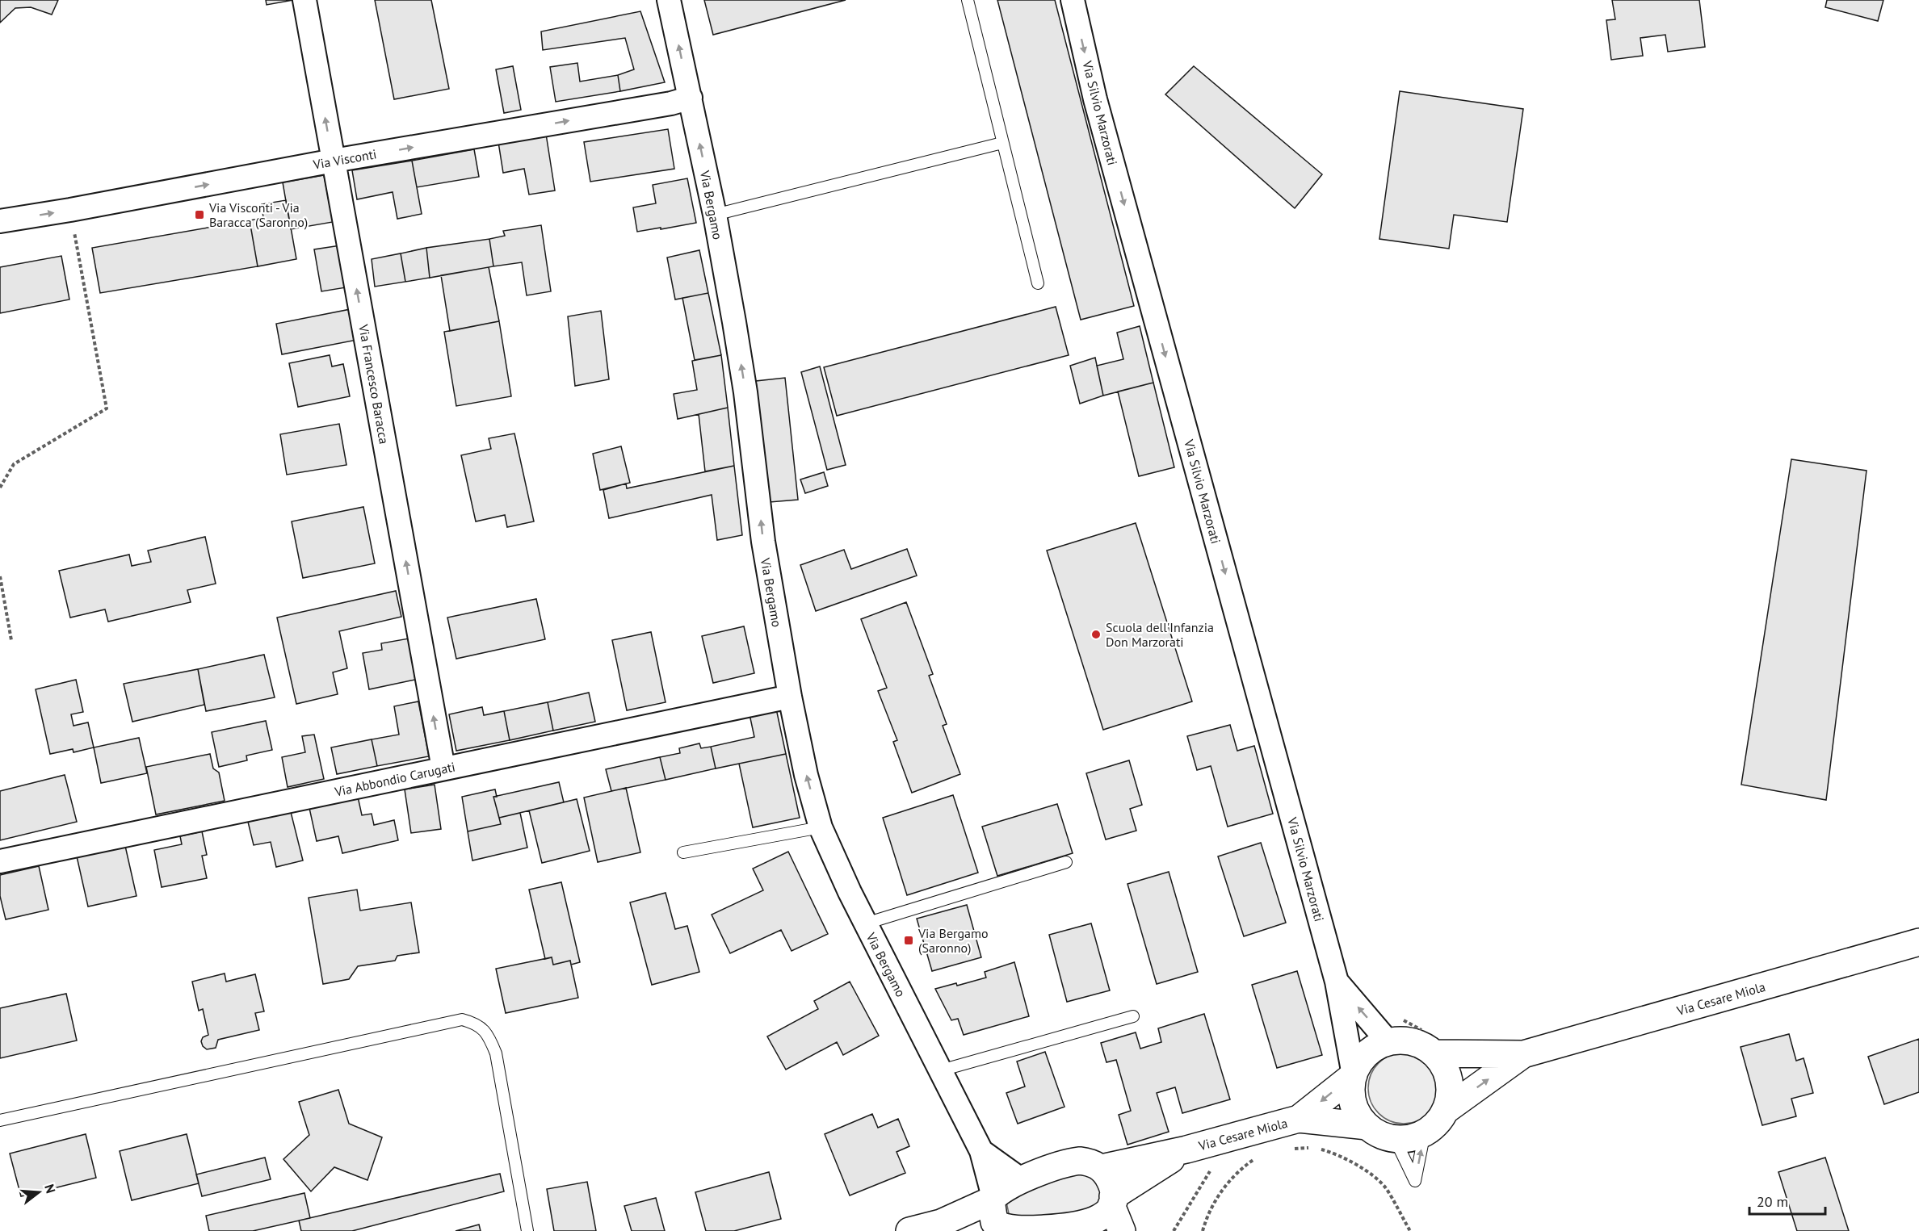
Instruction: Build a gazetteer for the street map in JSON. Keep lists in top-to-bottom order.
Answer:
{
  "streets": {
    "street": [
      "Via Silvio Marzorati",
      "Via Visconti",
      "Via Bergamo",
      "Via Francesco Baracca",
      "Via Abbondio Carugati",
      "Via Cesare Miola"
    ]
  },
  "crossings": [
    ["Via Silvio Marzorati", "Via Cesare Miola"],
    ["Via Visconti", "Via Bergamo"],
    ["Via Visconti", "Via Francesco Baracca"],
    ["Via Bergamo", "Via Abbondio Carugati"],
    ["Via Bergamo", "Via Cesare Miola"],
    ["Via Francesco Baracca", "Via Abbondio Carugati"]
  ],
  "one_way": [
    "Via Silvio Marzorati",
    "Via Visconti",
    "Via Bergamo",
    "Via Francesco Baracca"
  ],
  "places": {
    "transit": ["Via Visconti - Via Baracca (Saronno)", "Via Bergamo (Saronno)"],
    "other": ["Scuola dell'Infanzia Don Marzorati"]
  },
  "scale_bar": "20 m",
  "north": "right"
}
